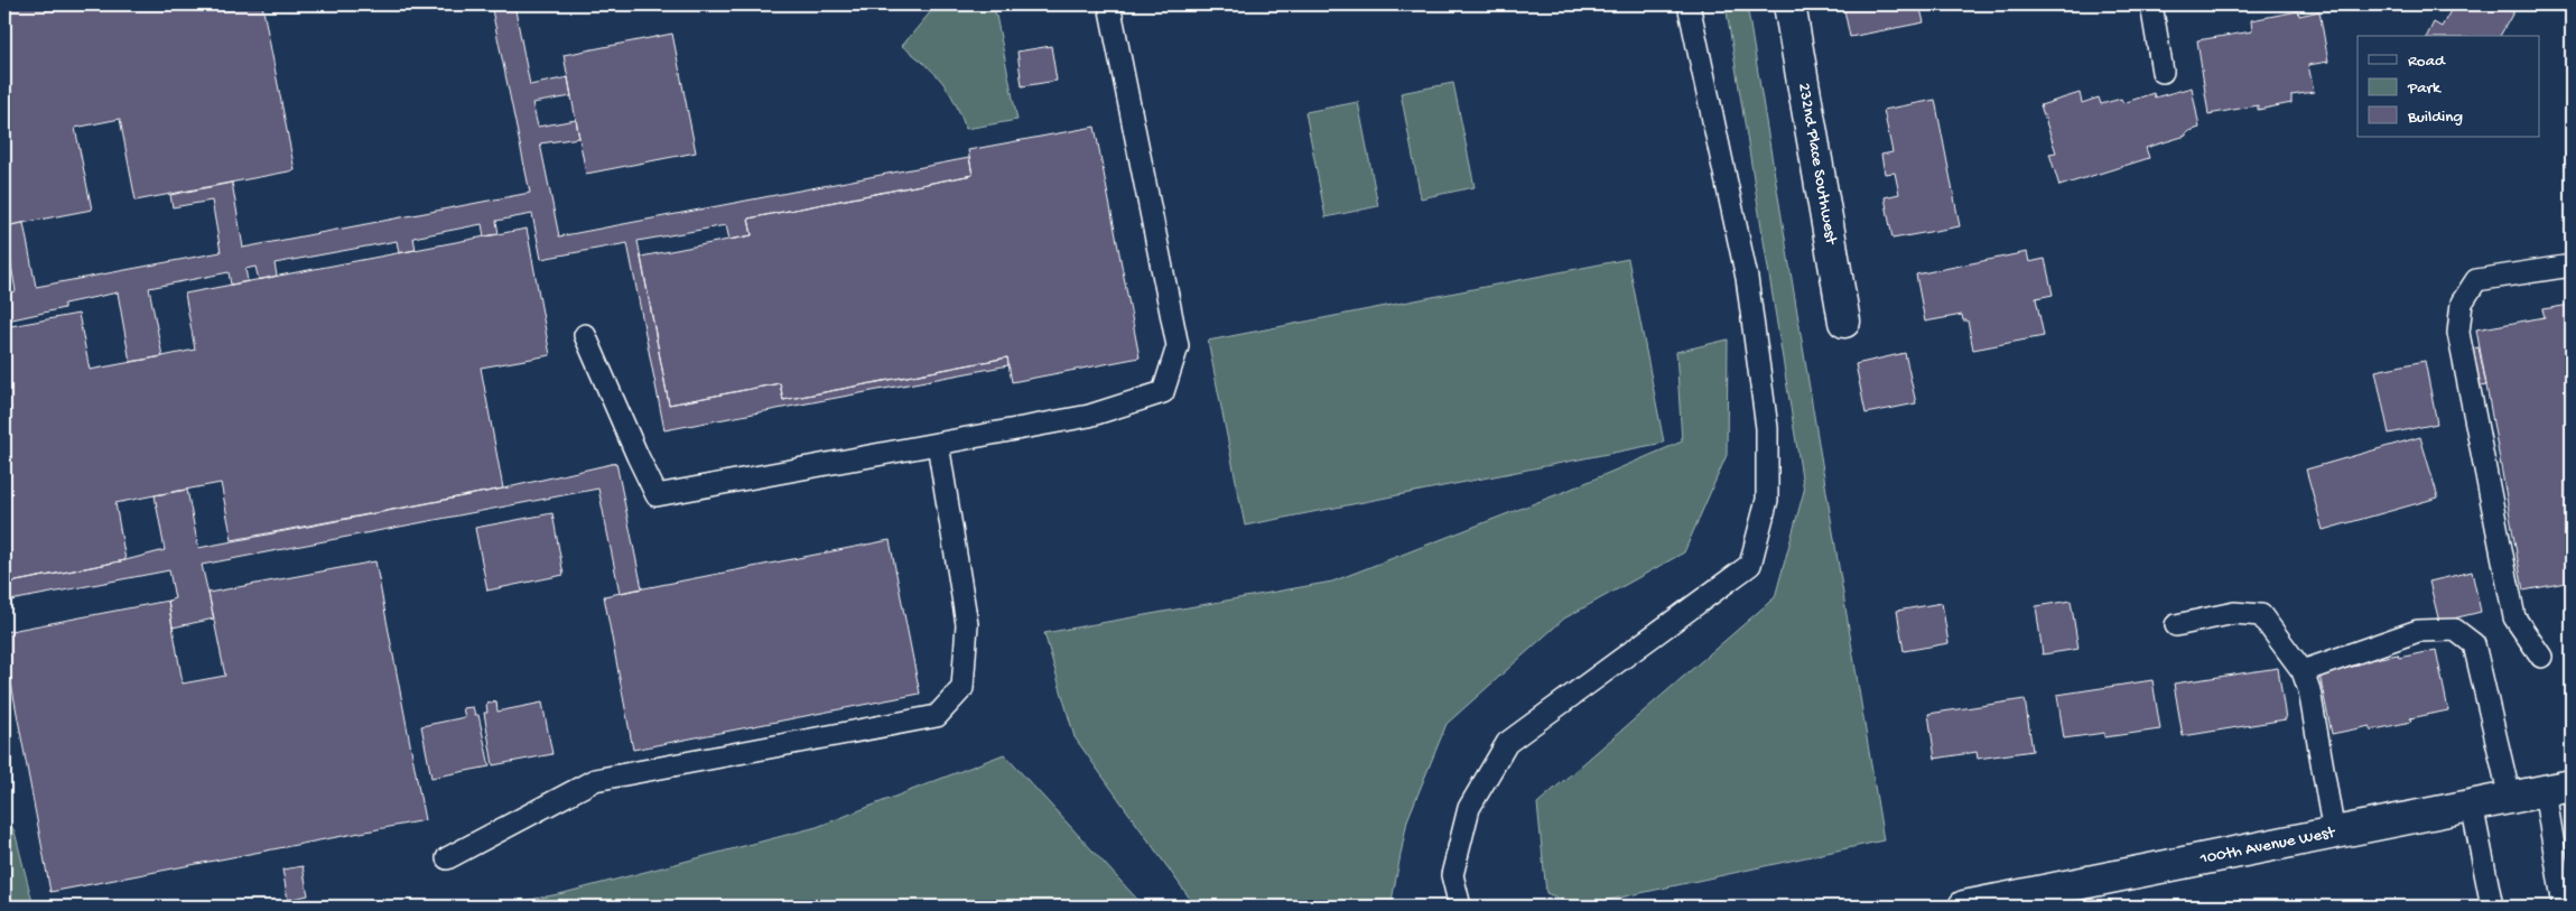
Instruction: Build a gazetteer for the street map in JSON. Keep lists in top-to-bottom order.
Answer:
{
  "streets": {
    "main road": ["232nd Place Southwest", "100th Avenue West"]
  },
  "legend": ["Road", "Park", "Building"]
}
